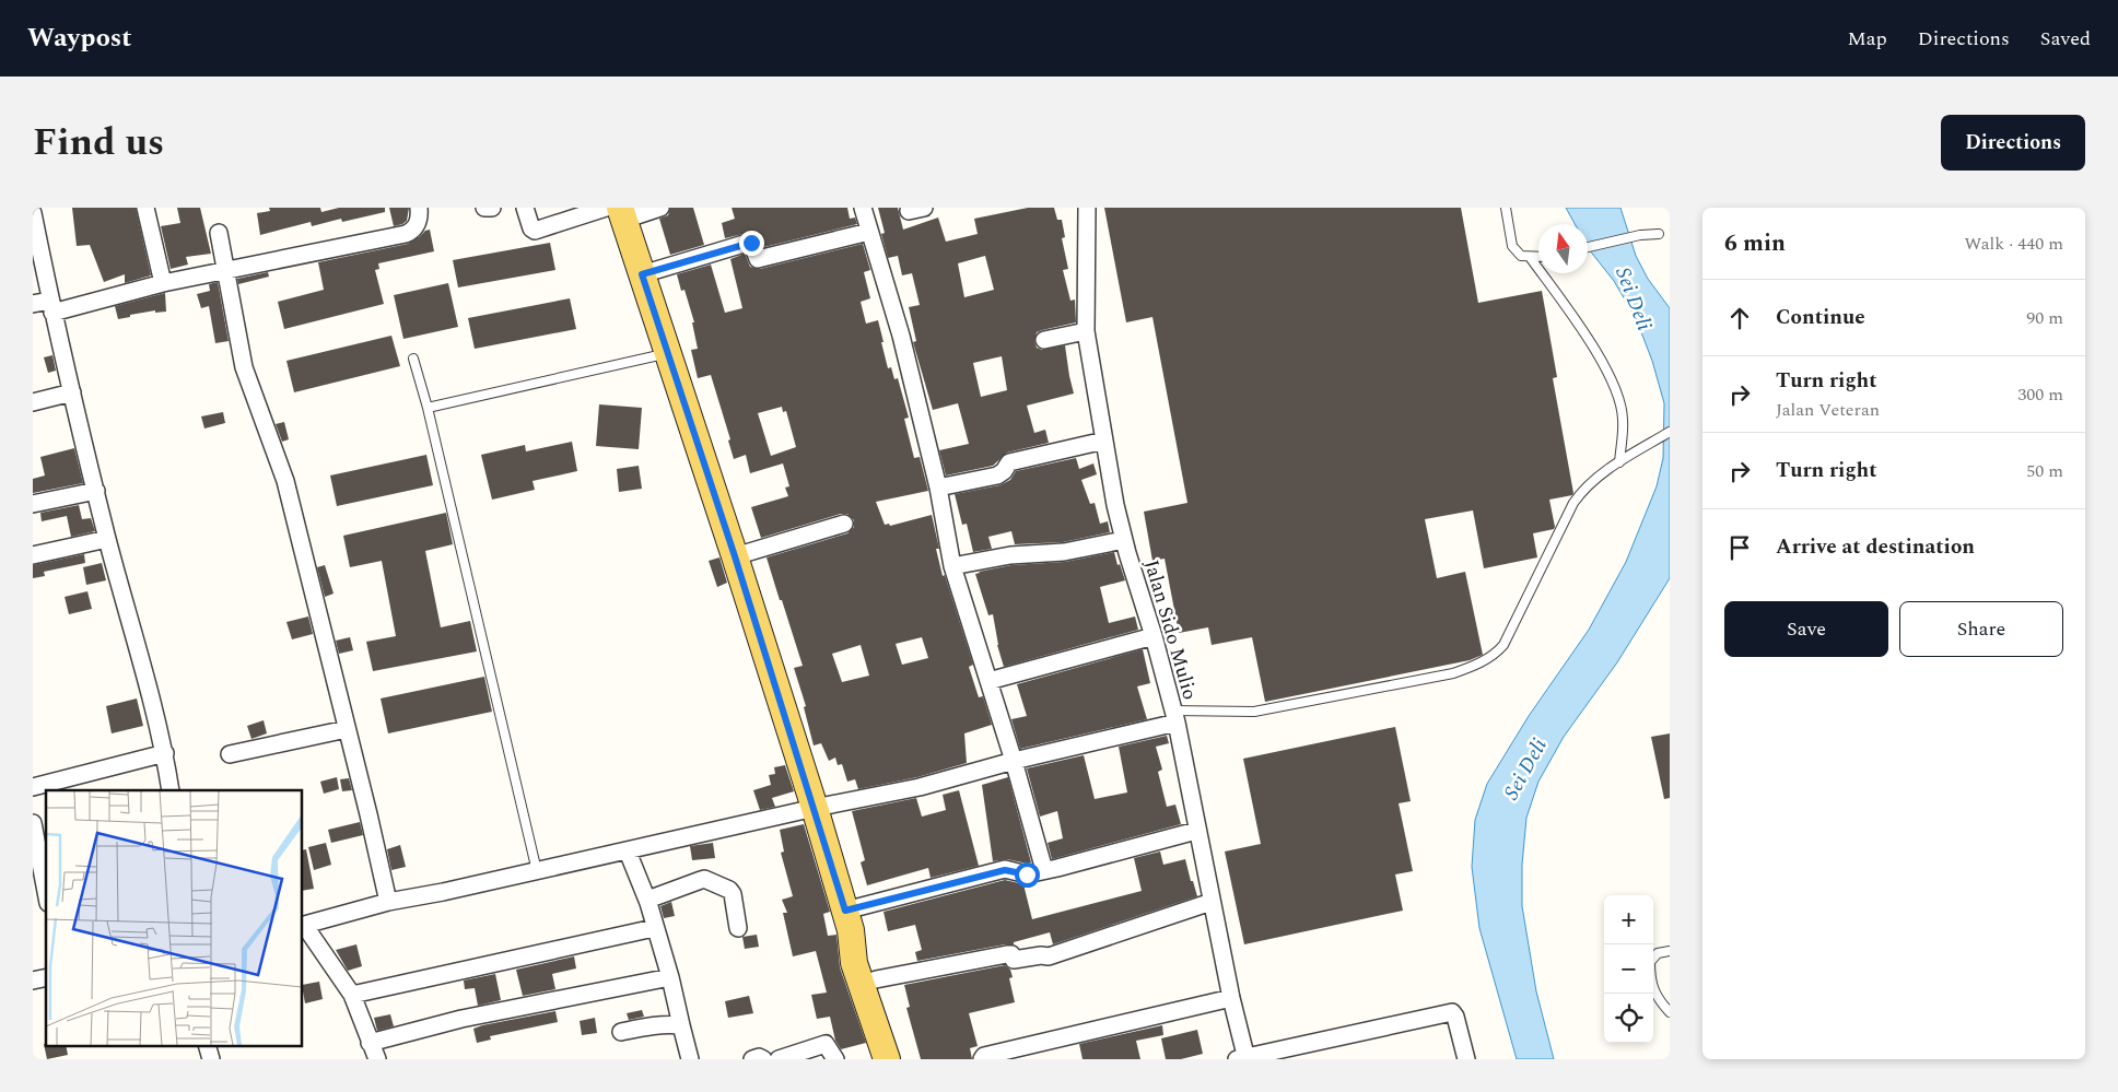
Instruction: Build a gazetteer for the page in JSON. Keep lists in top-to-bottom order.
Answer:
{
  "streets": {
    "street": ["Jalan Sido Mulio"]
  },
  "water": ["Sei Deli"],
  "north": "top",
  "page": {
    "header": "Waypost",
    "nav": ["Map", "Directions", "Saved"],
    "title": "Find us",
    "buttons": [
      "Directions",
      ["Save", "Share"]
    ],
    "heading": ["6 min", "Walk · 440 m"],
    "list": [
      ["Continue", "90 m"],
      ["Turn right", "Jalan Veteran", "300 m"],
      ["Turn right", "50 m"],
      "Arrive at destination"
    ],
    "map_buttons": ["+", "−"]
  }
}
